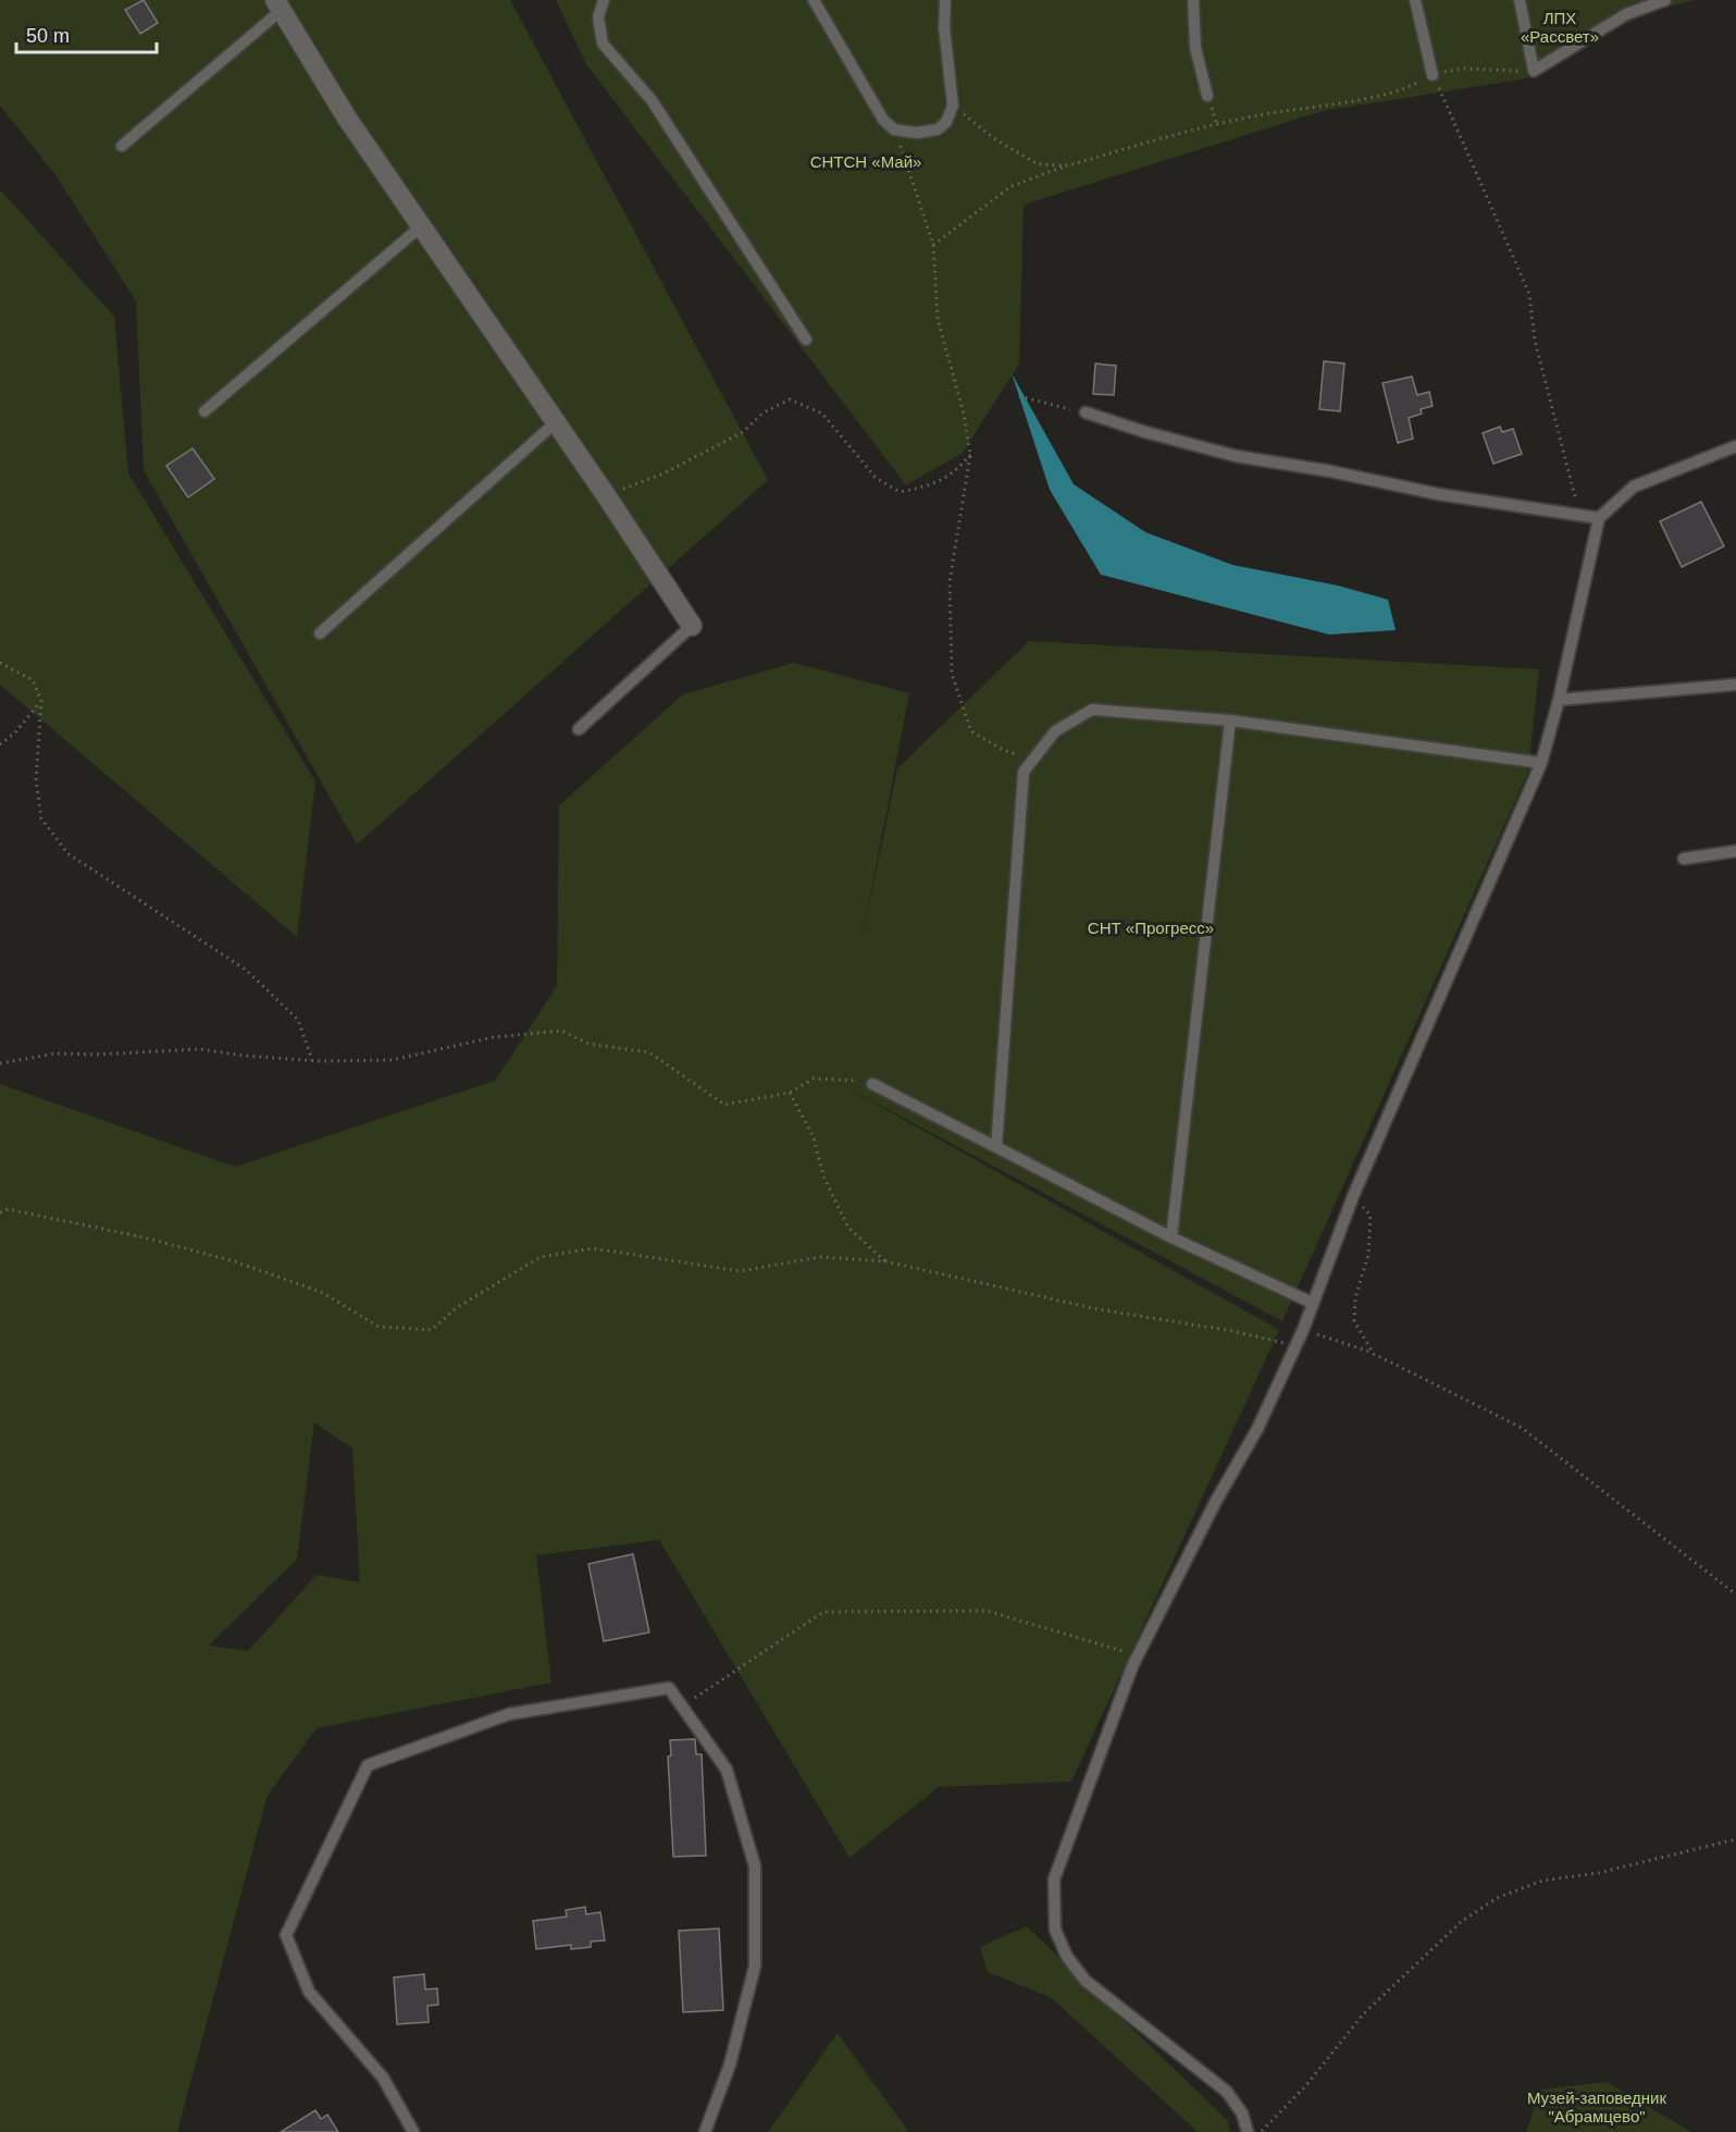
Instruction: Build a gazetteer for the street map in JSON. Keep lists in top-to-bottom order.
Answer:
{
  "parks": [
    "ЛПХ «Рассвет»",
    "СНТСН «Май»",
    "СНТ «Прогресс»",
    "Музей-заповедник \"Абрамцево\""
  ],
  "scale_bar": "50 m"
}
